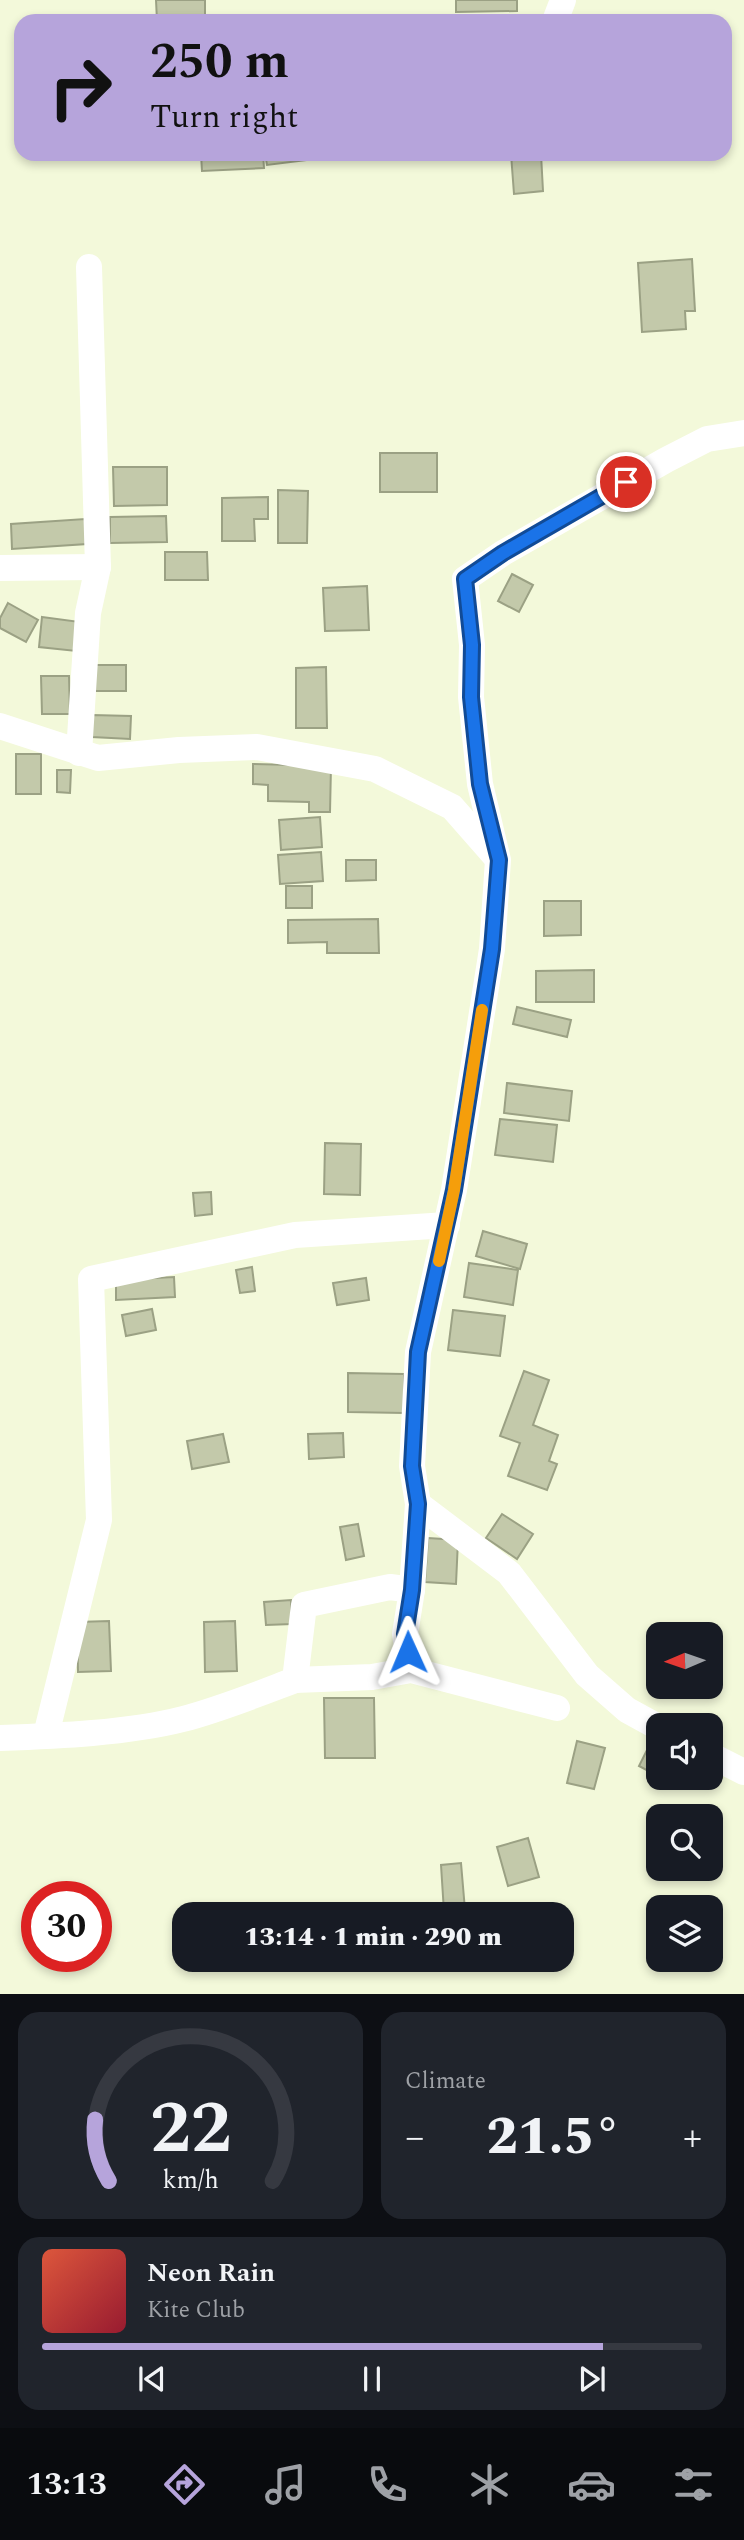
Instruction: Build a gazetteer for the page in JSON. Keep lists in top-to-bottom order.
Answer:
{
  "north": "left",
  "page": {
    "turn": ["250 m", "Turn right"],
    "limit": "30",
    "trip": "13:14 · 1 min · 290 m",
    "tile": "Climate",
    "heat": ["−", "21.5°", "+"],
    "song": ["Neon Rain", "Kite Club"],
    "tabs": "13:13",
    "gauge": ["22", "km/h"]
  }
}
